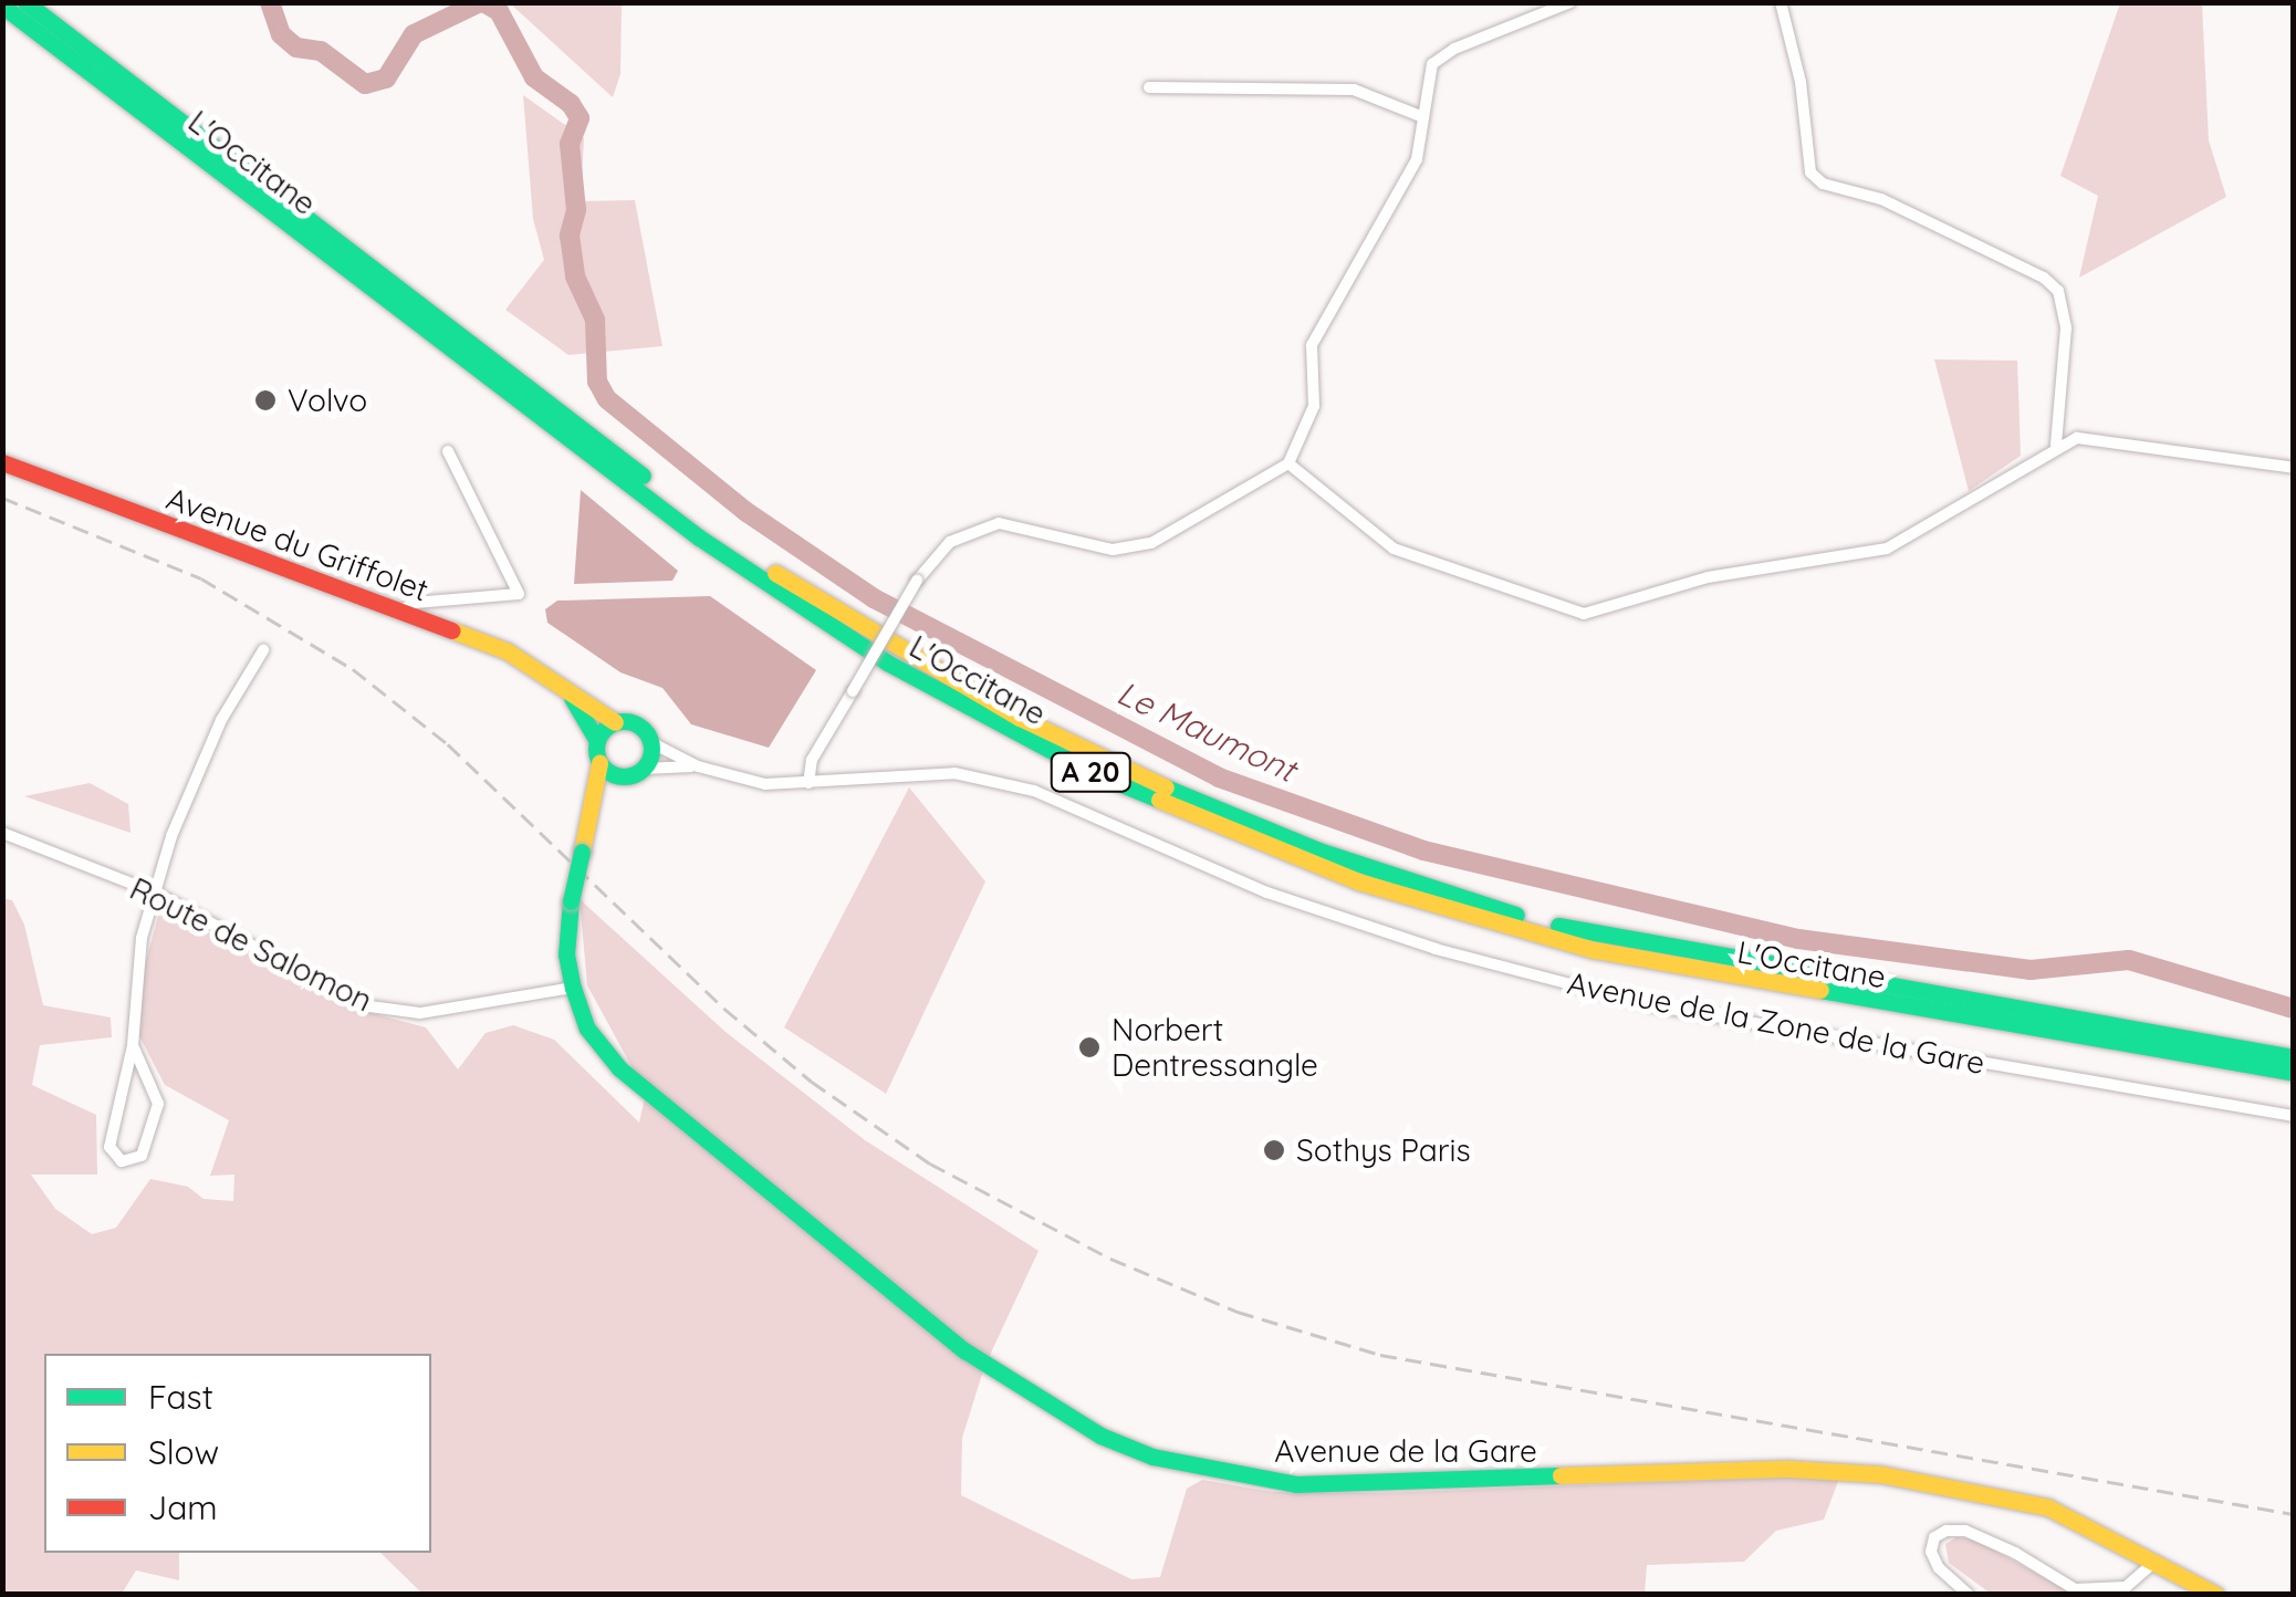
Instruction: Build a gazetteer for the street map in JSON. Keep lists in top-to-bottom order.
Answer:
{
  "streets": {
    "main road": [
      "L'Occitane",
      "Avenue du Griffolet",
      "A 20",
      "Avenue de la Gare"
    ],
    "street": ["Route de Salomon", "Avenue de la Zone de la Gare"]
  },
  "crossings": [
    ["Avenue du Griffolet", "Avenue de la Zone de la Gare"],
    ["Avenue du Griffolet", "Avenue de la Gare"],
    ["Route de Salomon", "Avenue de la Gare"],
    ["Avenue de la Zone de la Gare", "Avenue de la Gare"]
  ],
  "water": ["Le Maumont"],
  "places": ["Volvo", "Norbert Dentressangle", "Sothys Paris"],
  "legend": ["Fast", "Slow", "Jam"]
}
